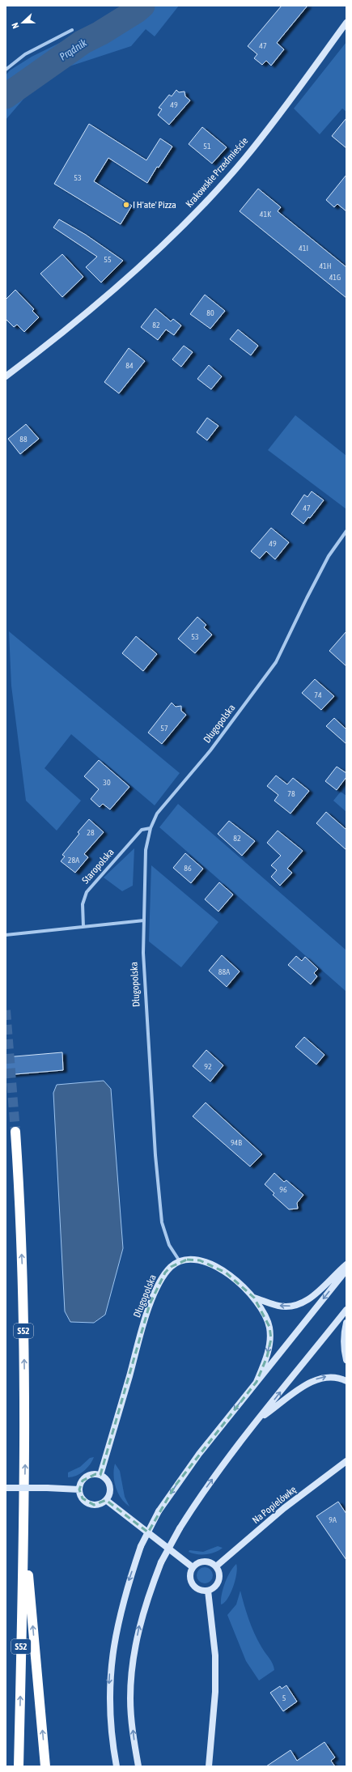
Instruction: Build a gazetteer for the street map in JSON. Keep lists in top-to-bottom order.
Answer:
{
  "streets": {
    "highway": ["S52"],
    "main road": ["Krakowskie Przedmieście", "Długopolska", "Na Popielówkę"],
    "street": ["Staropolska"]
  },
  "crossings": [
    ["Długopolska", "Staropolska"]
  ],
  "water": ["Prądnik"],
  "places": ["I H'ate' Pizza"],
  "house_numbers": [
    "47",
    "49",
    "51",
    "53",
    "41K",
    "41I",
    "55",
    "41H",
    "41G",
    "80",
    "82",
    "84",
    "88",
    "47",
    "49",
    "53",
    "74",
    "57",
    "30",
    "78",
    "28",
    "82",
    "28A",
    "86",
    "88A",
    "92",
    "94B",
    "96",
    "9A",
    "5"
  ],
  "north": "left"
}
